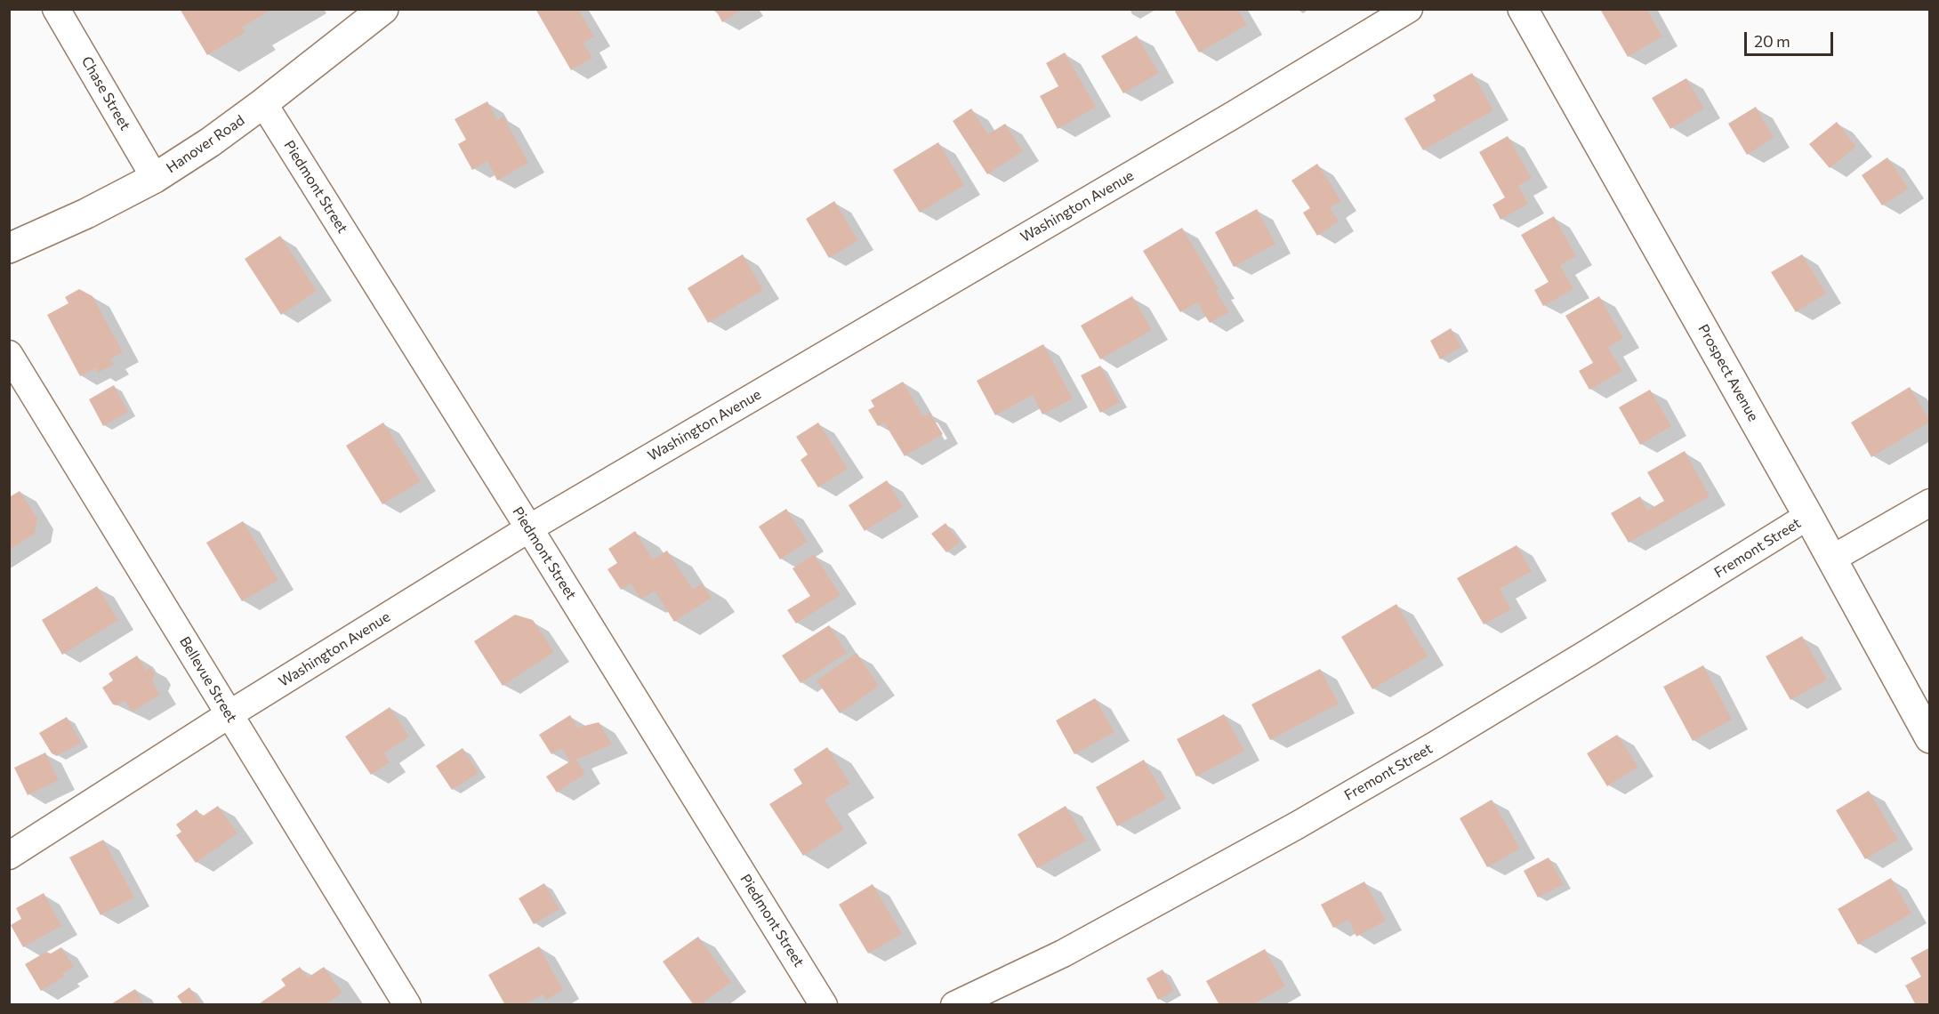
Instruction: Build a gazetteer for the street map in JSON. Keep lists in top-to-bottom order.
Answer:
{
  "streets": {
    "street": [
      "Chase Street",
      "Hanover Road",
      "Piedmont Street",
      "Washington Avenue",
      "Prospect Avenue",
      "Fremont Street",
      "Bellevue Street"
    ]
  },
  "crossings": [
    ["Chase Street", "Hanover Road"],
    ["Hanover Road", "Piedmont Street"],
    ["Piedmont Street", "Washington Avenue"],
    ["Washington Avenue", "Bellevue Street"],
    ["Prospect Avenue", "Fremont Street"]
  ],
  "scale_bar": "20 m"
}
